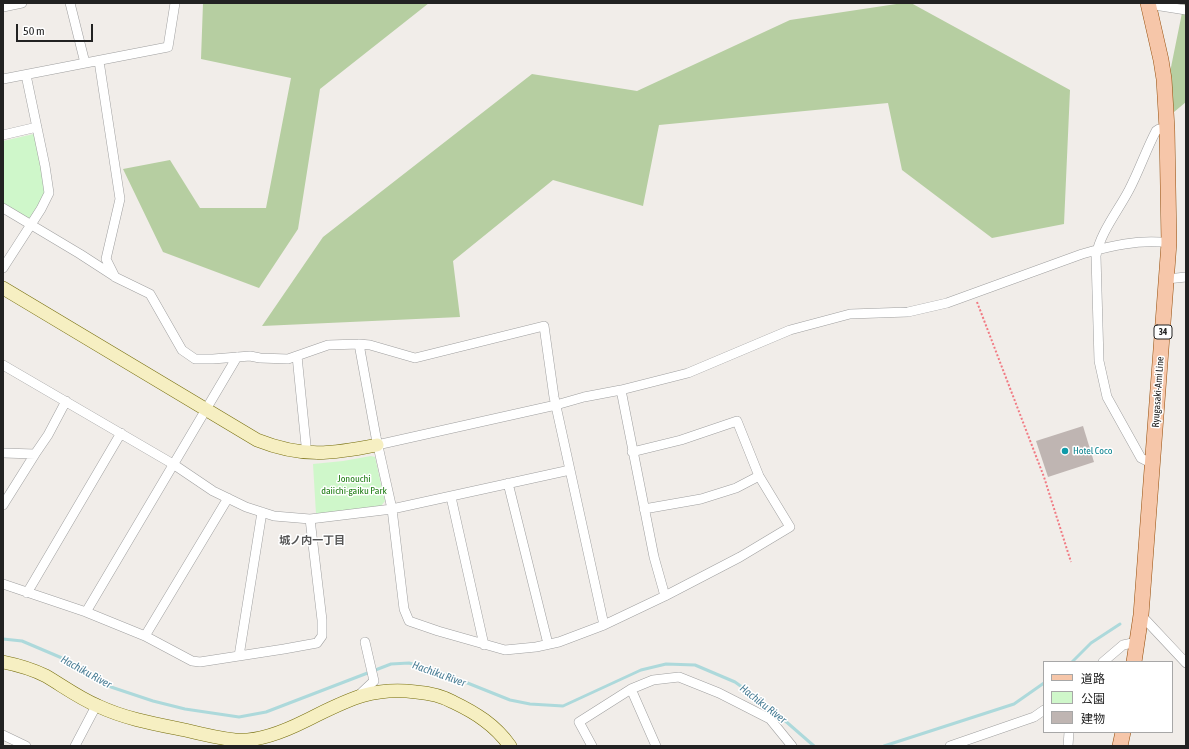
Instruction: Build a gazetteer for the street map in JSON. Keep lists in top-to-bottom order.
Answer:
{
  "streets": {
    "main road": ["34", "Ryugasaki-Ami Line"]
  },
  "districts": ["城ノ内一丁目"],
  "water": ["Hachiku River"],
  "parks": ["Jonouchi daiichi-gaiku Park"],
  "places": ["Hotel Coco"],
  "legend": ["道路", "公園", "建物"],
  "scale_bar": "50 m"
}
